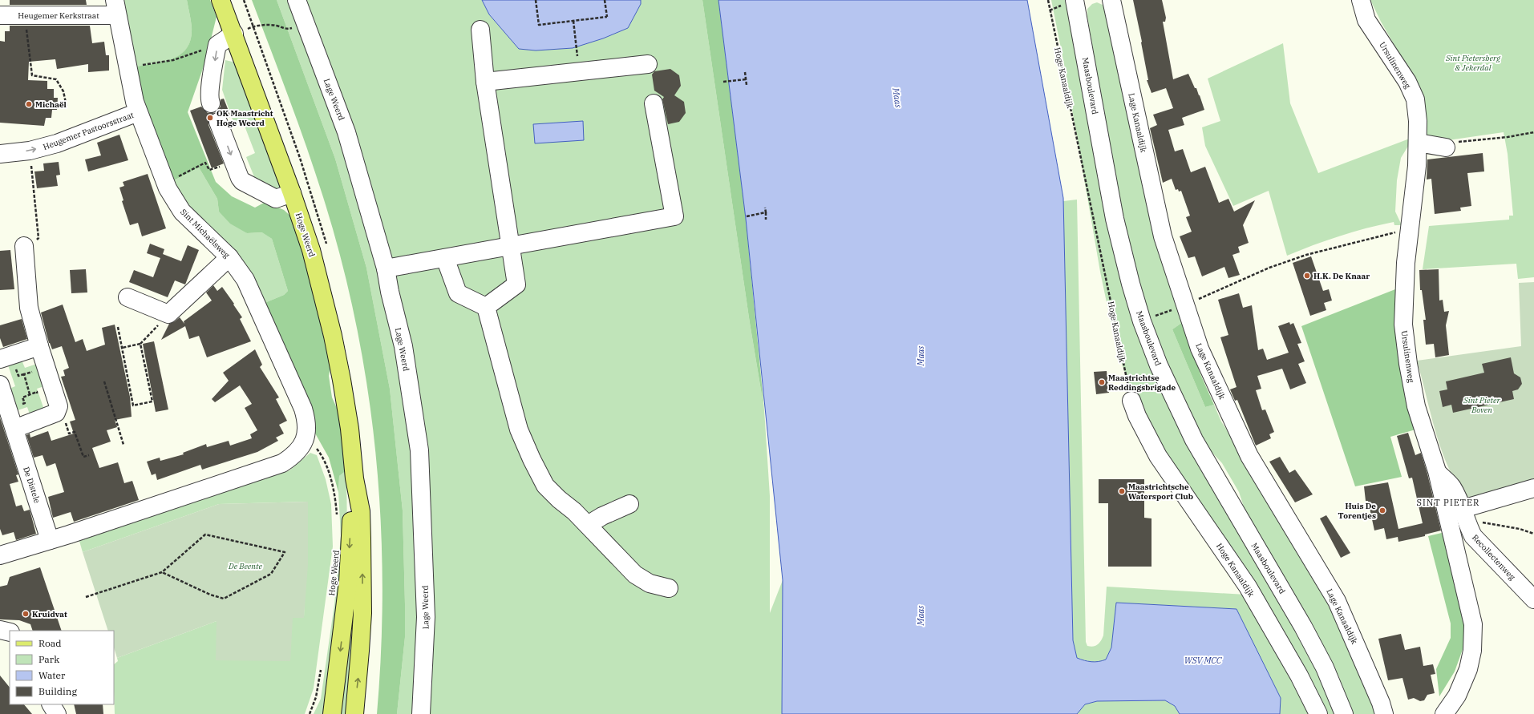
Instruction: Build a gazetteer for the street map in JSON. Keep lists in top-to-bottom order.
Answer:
{
  "streets": {
    "main road": ["Hoge Weerd"],
    "street": [
      "Heugemer Kerkstraat",
      "Ursulinenweg",
      "Hoge Kanaaldijk",
      "Maasboulevard",
      "Lage Weerd",
      "Lage Kanaaldijk",
      "Heugemer Pastoorsstraat",
      "Sint Michaëlsweg",
      "De Distele",
      "Recollectenweg"
    ]
  },
  "crossings": [
    ["Heugemer Kerkstraat", "Sint Michaëlsweg"],
    ["Ursulinenweg", "Recollectenweg"],
    ["Heugemer Pastoorsstraat", "Sint Michaëlsweg"]
  ],
  "one_way": ["Heugemer Pastoorsstraat"],
  "districts": ["SINT PIETER"],
  "water": ["Maas", "WSV MCC"],
  "parks": ["Sint Pietersberg & Jekerdal", "Sint Pieter Boven", "De Beente"],
  "places": [
    "Michaël",
    "OK Maastricht Hoge Weerd",
    "H.K. De Knaar",
    "Maastrichtse Reddingsbrigade",
    "Maastrichtsche Watersport Club",
    "Huis De Torentjes",
    "Kruidvat"
  ],
  "legend": [
    "Road",
    "Park",
    "Water",
    "Building"
  ]
}
